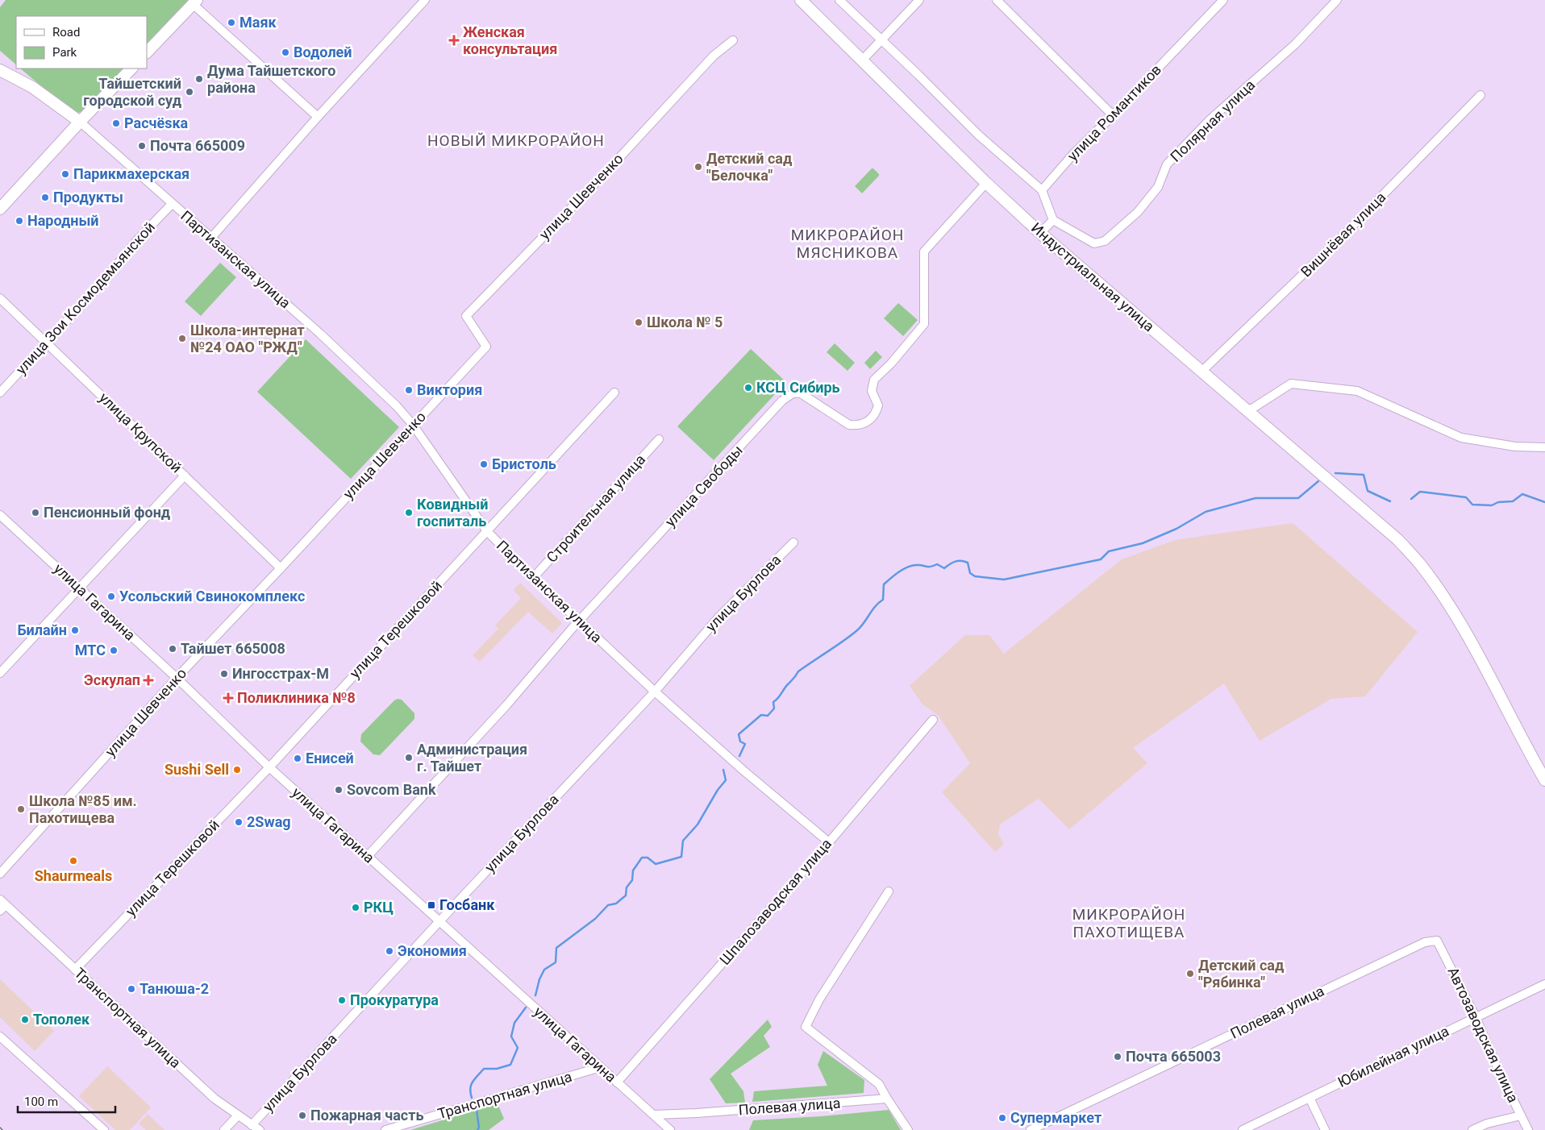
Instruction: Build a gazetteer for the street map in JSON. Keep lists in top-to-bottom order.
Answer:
{
  "streets": {
    "street": [
      "улица Романтиков",
      "Полярная улица",
      "улица Шевченко",
      "Вишнёвая улица",
      "Партизанская улица",
      "Индустриальная улица",
      "улица Зои Космодемьянской",
      "улица Крупской",
      "улица Свободы",
      "Строительная улица",
      "улица Бурлова",
      "улица Гагарина",
      "улица Терешковой",
      "Шпалозаводская улица",
      "Полевая улица",
      "Транспортная улица",
      "Автозаводская улица",
      "Юбилейная улица"
    ]
  },
  "crossings": [
    ["улица Шевченко", "Партизанская улица"],
    ["улица Шевченко", "улица Крупской"],
    ["улица Шевченко", "улица Гагарина"],
    ["Вишнёвая улица", "Индустриальная улица"],
    ["Партизанская улица", "улица Зои Космодемьянской"],
    ["Партизанская улица", "улица Свободы"],
    ["Партизанская улица", "Строительная улица"],
    ["Партизанская улица", "улица Бурлова"],
    ["Партизанская улица", "улица Терешковой"],
    ["Партизанская улица", "Шпалозаводская улица"],
    ["Индустриальная улица", "улица Свободы"],
    ["улица Зои Космодемьянской", "улица Крупской"],
    ["улица Свободы", "улица Гагарина"],
    ["улица Бурлова", "улица Гагарина"],
    ["улица Бурлова", "Транспортная улица"],
    ["улица Гагарина", "улица Терешковой"],
    ["улица Гагарина", "Шпалозаводская улица"],
    ["улица Гагарина", "Полевая улица"],
    ["улица Гагарина", "Транспортная улица"],
    ["улица Терешковой", "Транспортная улица"],
    ["Полевая улица", "Автозаводская улица"],
    ["Автозаводская улица", "Юбилейная улица"]
  ],
  "districts": ["НОВЫЙ МИКРОРАЙОН", "МИКРОРАЙОН МЯСНИКОВА", "МИКРОРАЙОН ПАХОТИЩЕВА"],
  "places": {
    "other": [
      "Маяк",
      "Водолей",
      "Дума Тайшетского района",
      "Тайшетский городской суд",
      "Расчёsка",
      "Почта 665009",
      "Детский сад \"Белочка\"",
      "Парикмахерская",
      "Продукты",
      "Народный",
      "Школа № 5",
      "Школа-интернат №24 ОАО \"РЖД\"",
      "КСЦ Сибирь",
      "Виктория",
      "Бристоль",
      "Пенсионный фонд",
      "Ковидный госпиталь",
      "Усольский Свинокомплекс",
      "Билайн",
      "Тайшет 665008",
      "МТС",
      "Ингосстрах-М",
      "Администрация г. Тайшет",
      "Енисей",
      "Sushi Sell",
      "Sovcom Bank",
      "Школа №85 им. Пахотищева",
      "2Swag",
      "Shaurmeals",
      "РКЦ",
      "Экономия",
      "Детский сад \"Рябинка\"",
      "Танюша-2",
      "Прокуратура",
      "Тополек",
      "Почта 665003",
      "Пожарная часть",
      "Супермаркет"
    ],
    "health": ["Женская консультация", "Эскулап", "Поликлиника №8"],
    "transit": ["Госбанк"]
  },
  "legend": ["Road", "Park"],
  "scale_bar": "100 m"
}
